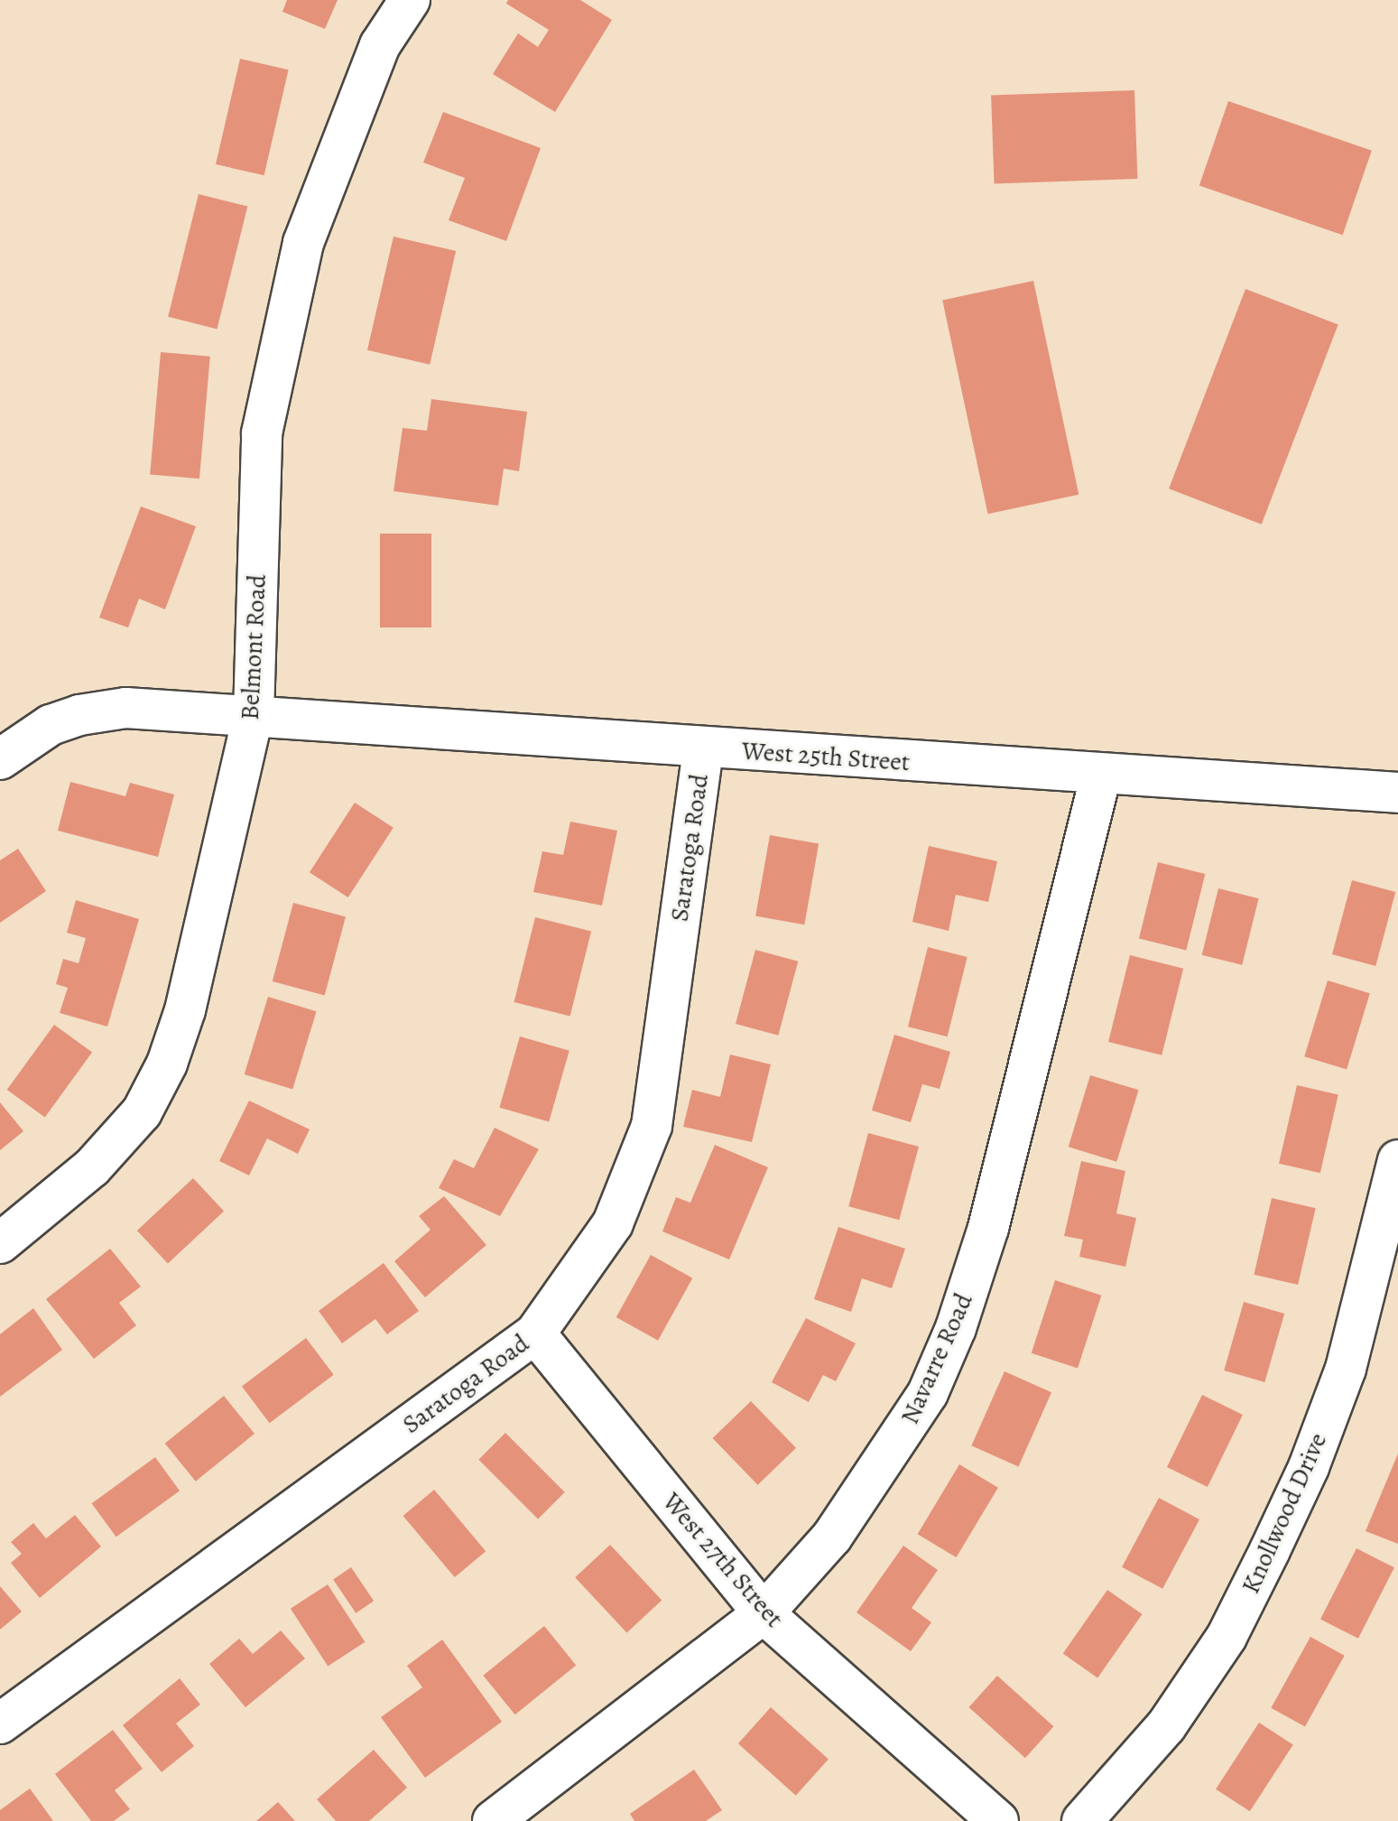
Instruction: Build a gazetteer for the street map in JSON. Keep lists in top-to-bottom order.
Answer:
{
  "streets": {
    "street": [
      "Belmont Road",
      "West 25th Street",
      "Saratoga Road",
      "Navarre Road",
      "Knollwood Drive",
      "West 27th Street"
    ]
  },
  "crossings": [
    ["Belmont Road", "West 25th Street"],
    ["West 25th Street", "Saratoga Road"],
    ["West 25th Street", "Navarre Road"],
    ["Saratoga Road", "West 27th Street"],
    ["Navarre Road", "West 27th Street"]
  ]
}
